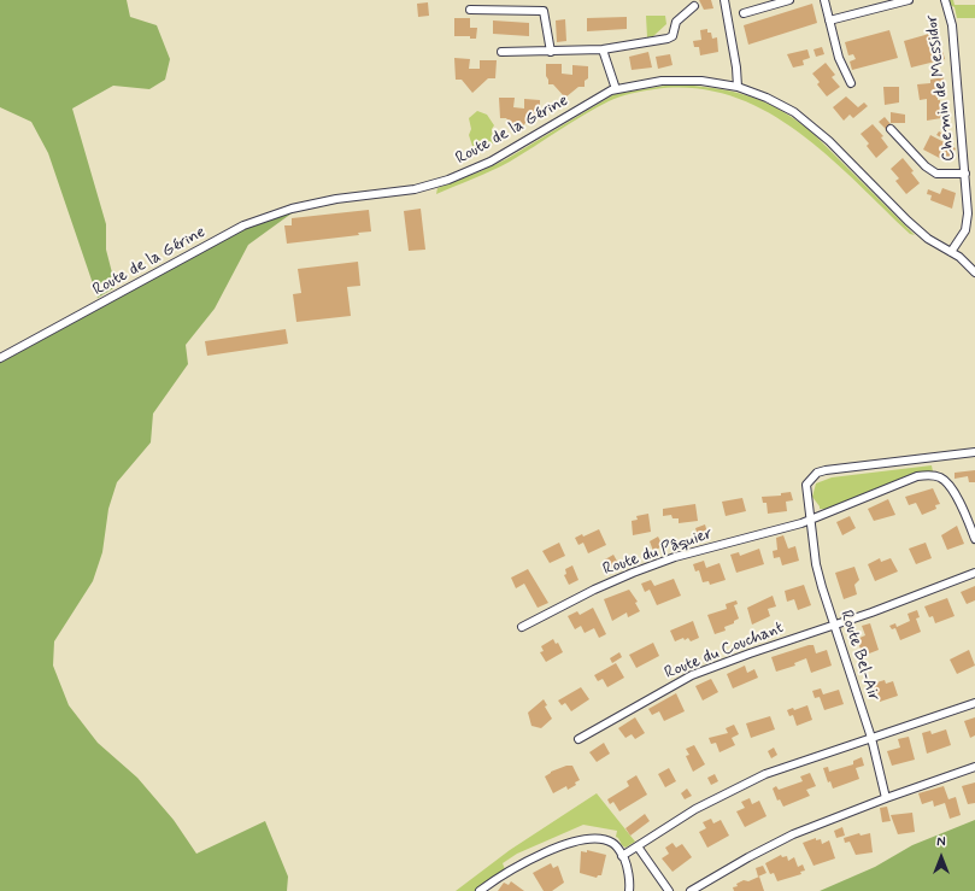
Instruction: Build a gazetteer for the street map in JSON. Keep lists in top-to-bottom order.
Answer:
{
  "streets": {
    "street": [
      "Chemin de Messidor",
      "Route de la Gérine",
      "Route du Pâquier",
      "Route du Couchant",
      "Route Bel-Air"
    ]
  },
  "crossings": [
    ["Chemin de Messidor", "Route de la Gérine"],
    ["Route du Pâquier", "Route Bel-Air"],
    ["Route du Couchant", "Route Bel-Air"]
  ],
  "north": "top"
}
